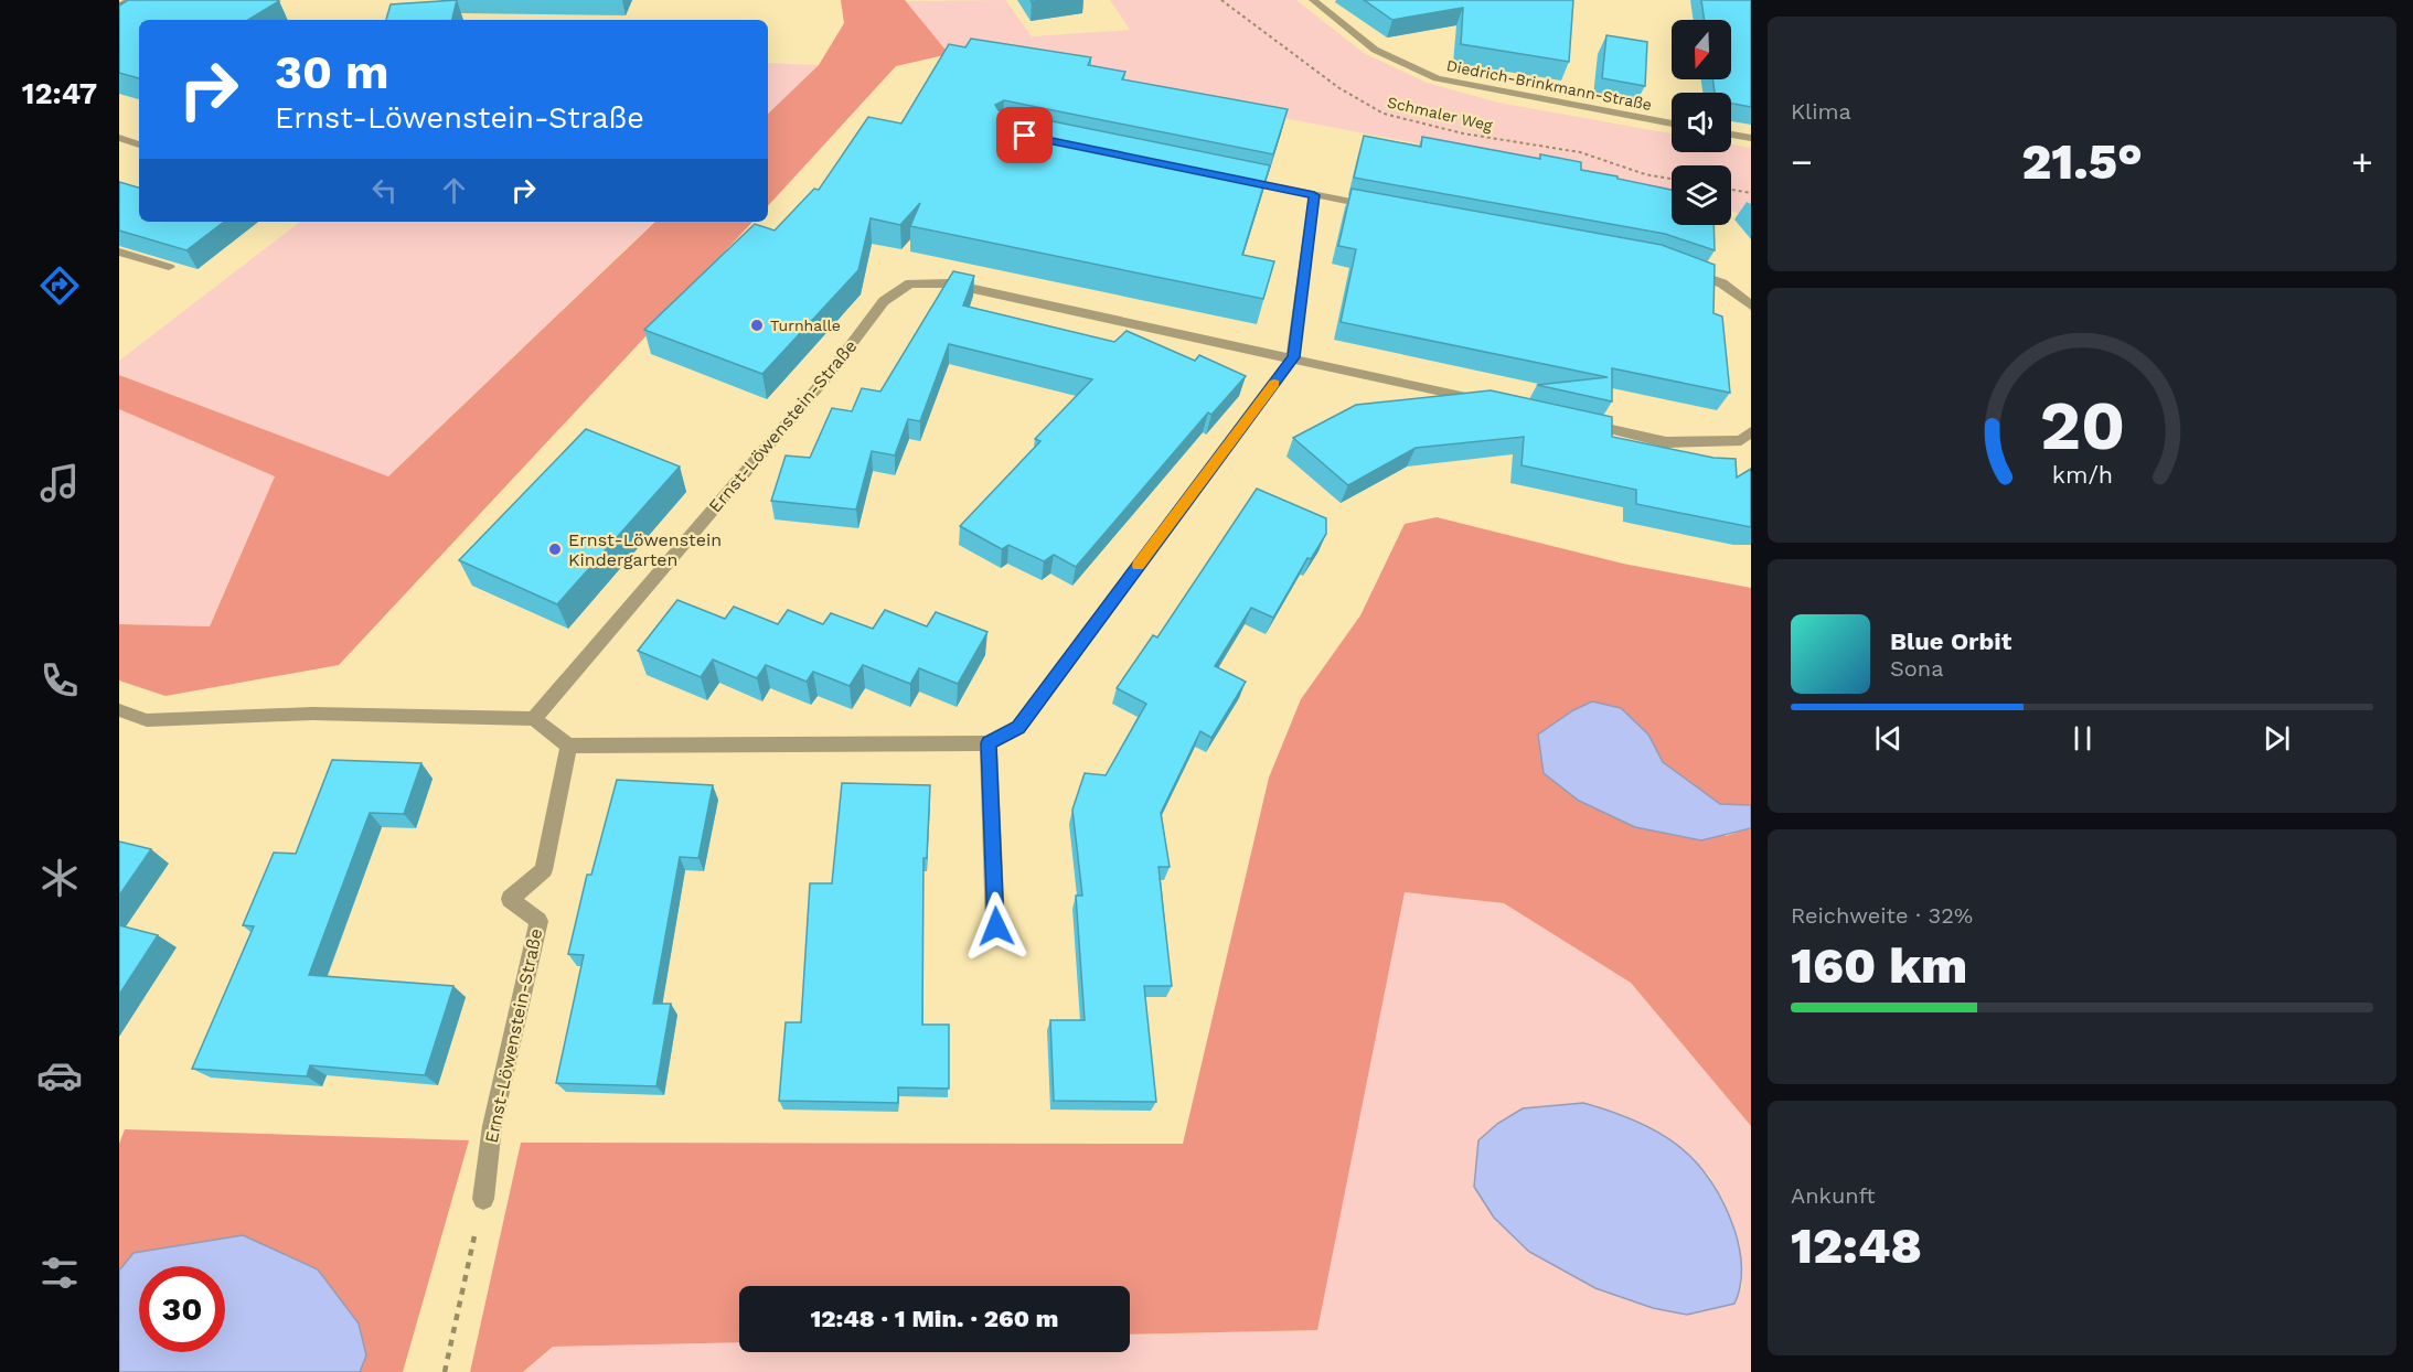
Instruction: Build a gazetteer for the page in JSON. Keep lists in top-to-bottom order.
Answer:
{
  "streets": {
    "street": ["Diedrich-Brinkmann-Straße", "Ernst-Löwenstein-Straße"],
    "path": ["Schmaler Weg"]
  },
  "places": ["Turnhalle", "Ernst-Löwenstein Kindergarten"],
  "north": "bottom",
  "page": {
    "tabs": "12:47",
    "tile": [
      "Klima",
      ["Reichweite · 32%", "160 km"],
      ["Ankunft", "12:48"]
    ],
    "turn": ["30 m", "Ernst-Löwenstein-Straße"],
    "heat": ["−", "21.5°", "+"],
    "song": ["Blue Orbit", "Sona"],
    "limit": "30",
    "trip": "12:48 · 1 Min. · 260 m",
    "gauge": ["20", "km/h"]
  }
}
